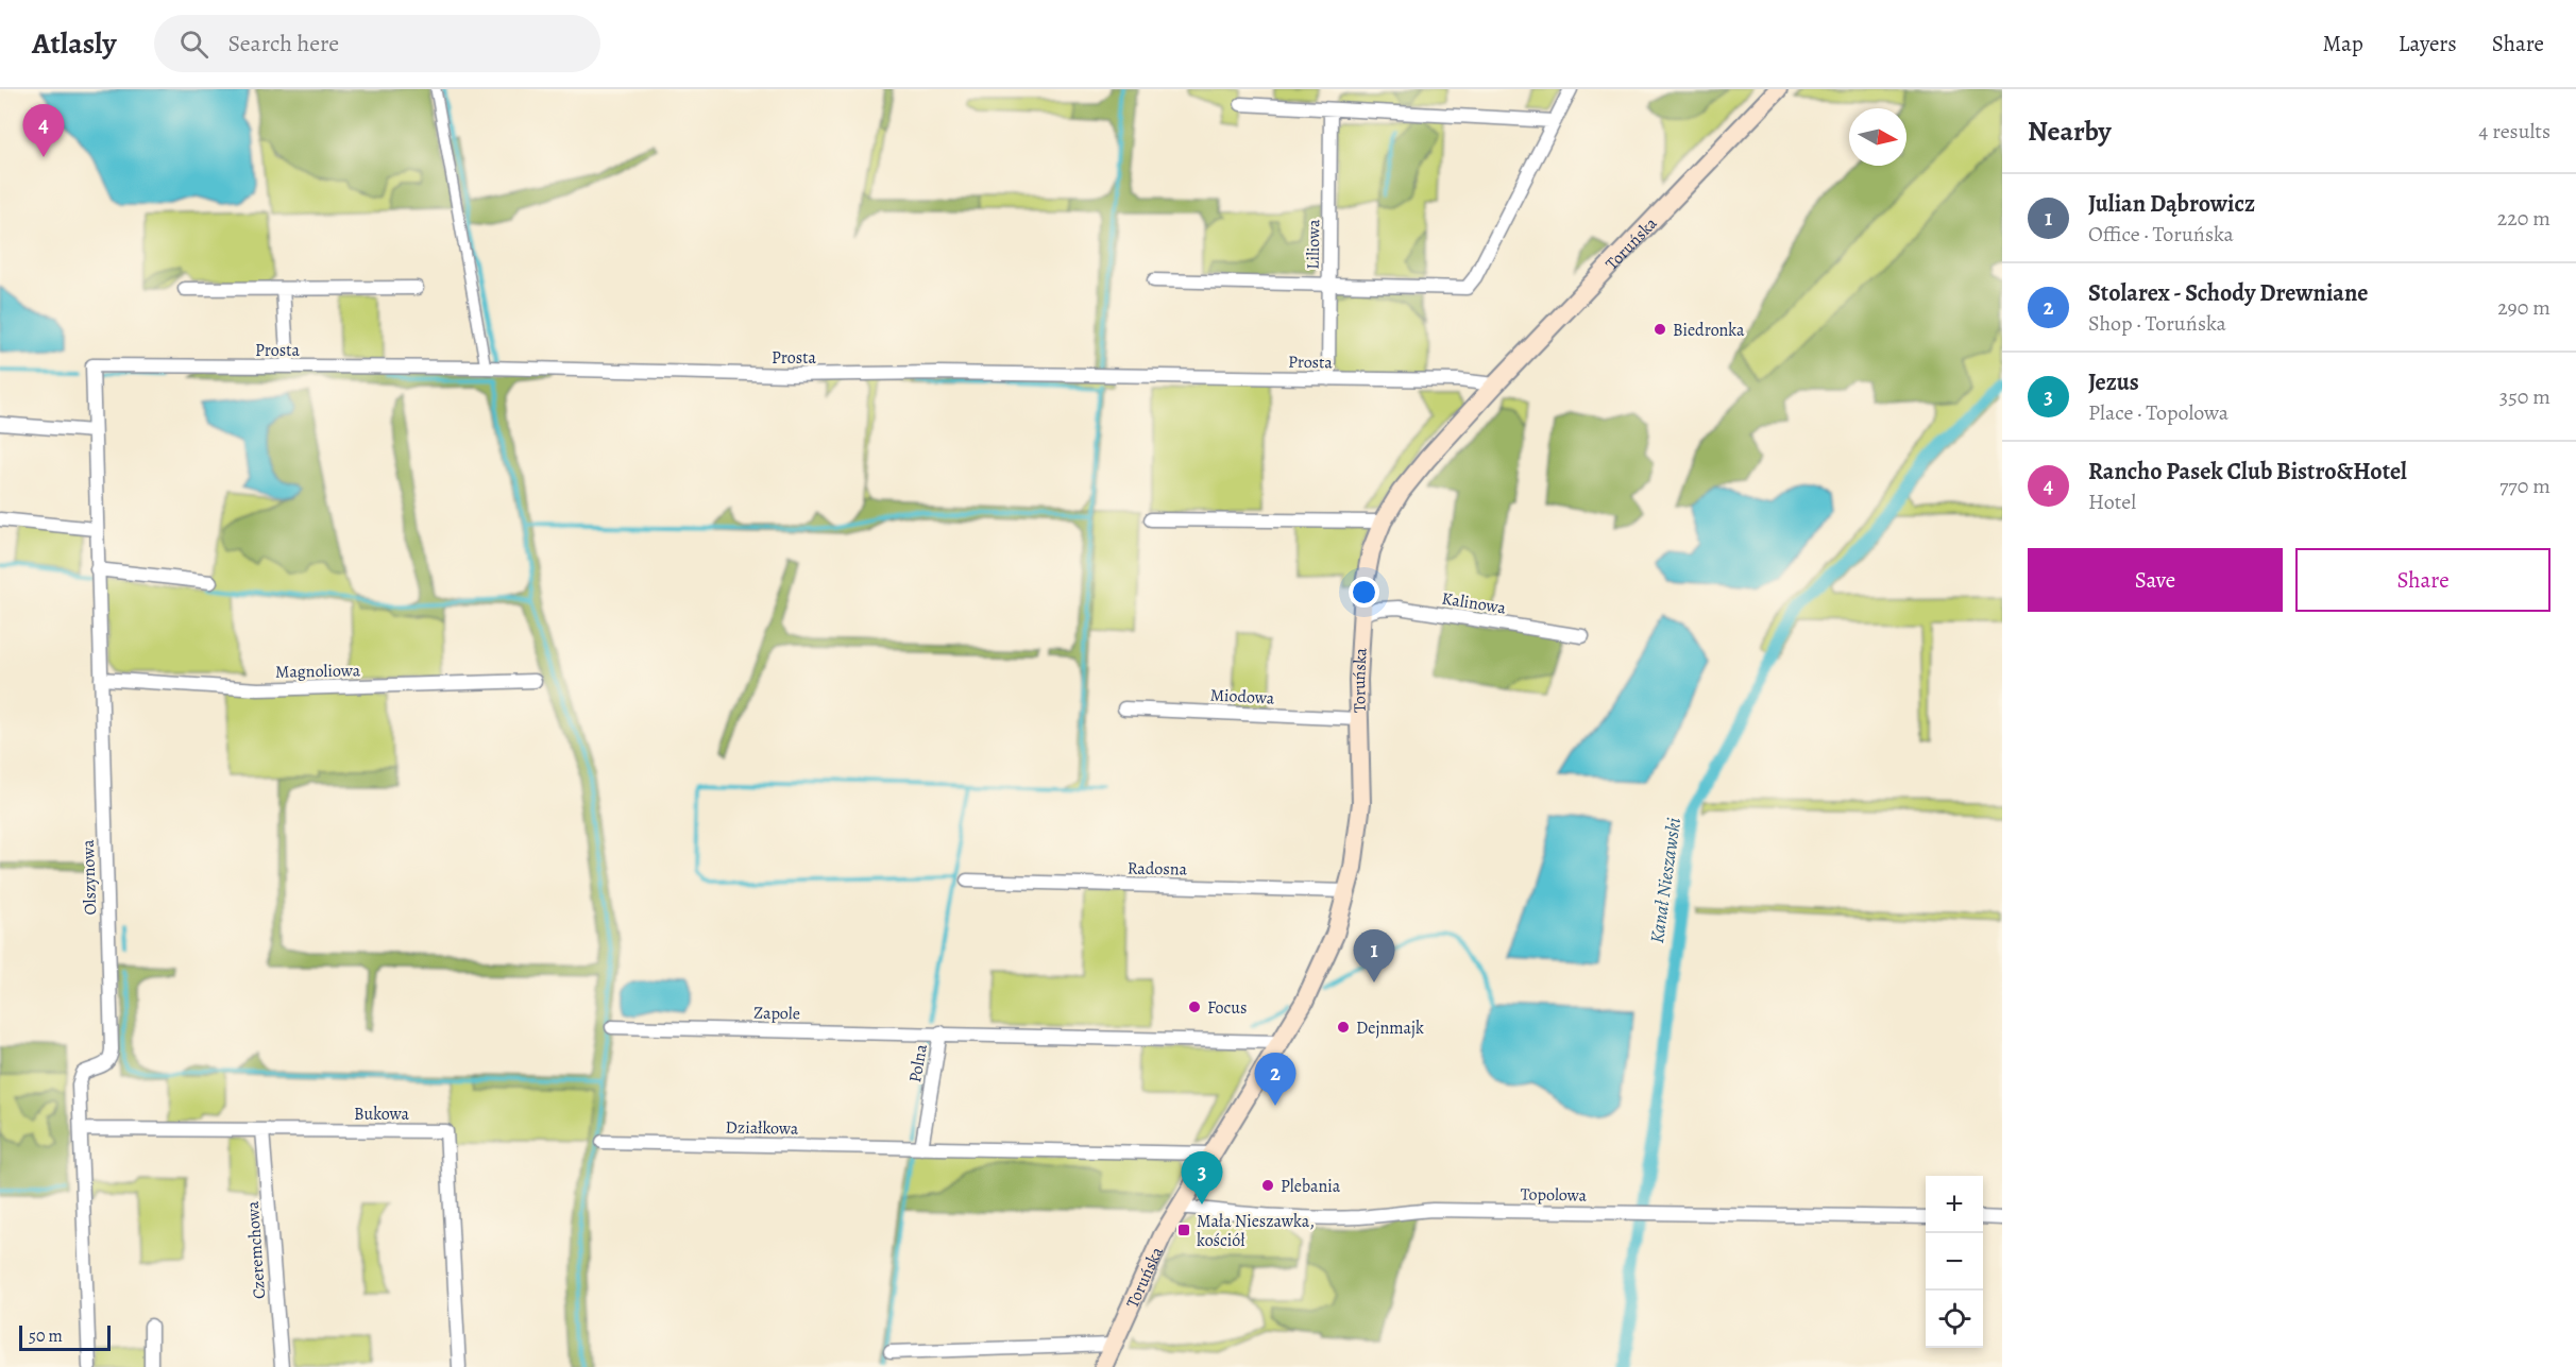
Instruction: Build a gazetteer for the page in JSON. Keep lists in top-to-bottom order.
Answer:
{
  "streets": {
    "main road": ["Toruńska"],
    "street": [
      "Liliowa",
      "Prosta",
      "Kalinowa",
      "Magnoliowa",
      "Miodowa",
      "Radosna",
      "Olszynowa",
      "Zapole",
      "Polna",
      "Bukowa",
      "Działkowa",
      "Topolowa",
      "Czeremchowa"
    ]
  },
  "crossings": [
    ["Toruńska", "Prosta"],
    ["Toruńska", "Kalinowa"],
    ["Toruńska", "Miodowa"],
    ["Toruńska", "Radosna"],
    ["Toruńska", "Polna"],
    ["Toruńska", "Topolowa"],
    ["Liliowa", "Prosta"],
    ["Prosta", "Olszynowa"],
    ["Magnoliowa", "Olszynowa"],
    ["Olszynowa", "Bukowa"],
    ["Zapole", "Polna"],
    ["Polna", "Działkowa"],
    ["Bukowa", "Czeremchowa"]
  ],
  "water": ["Kanał Nieszawski"],
  "places": {
    "other": [
      "Biedronka",
      "Focus",
      "Dejnmajk",
      "Plebania"
    ],
    "transit": ["Mała Nieszawka, kościół"]
  },
  "scale_bar": "50 m",
  "north": "right",
  "page": {
    "header": "Atlasly",
    "search": "Search here",
    "nav": ["Map", "Layers", "Share"],
    "heading": ["Nearby", "4 results"],
    "pins": [
      "4",
      "1",
      "2",
      "3"
    ],
    "list": [
      {
        "mark": "1",
        "name": "Julian Dąbrowicz",
        "note": "Office · Toruńska",
        "value": "220 m"
      },
      {
        "mark": "2",
        "name": "Stolarex - Schody Drewniane",
        "note": "Shop · Toruńska",
        "value": "290 m"
      },
      {
        "mark": "3",
        "name": "Jezus",
        "note": "Place · Topolowa",
        "value": "350 m"
      },
      {
        "mark": "4",
        "name": "Rancho Pasek Club Bistro&Hotel",
        "note": "Hotel",
        "value": "770 m"
      }
    ],
    "buttons": ["Save", "Share"],
    "map_buttons": ["+", "−"],
    "scale": "50 m"
  }
}
